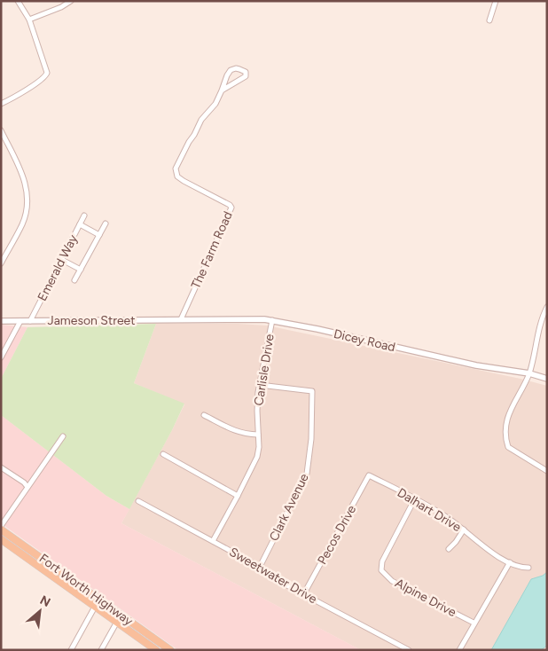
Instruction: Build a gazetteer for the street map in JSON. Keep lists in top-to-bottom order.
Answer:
{
  "streets": {
    "main road": ["Fort Worth Highway"],
    "street": [
      "The Farm Road",
      "Emerald Way",
      "Jameson Street",
      "Dicey Road",
      "Carlisle Drive",
      "Clark Avenue",
      "Dalhart Drive",
      "Pecos Drive",
      "Sweetwater Drive",
      "Alpine Drive"
    ]
  },
  "crossings": [
    ["The Farm Road", "Jameson Street"],
    ["The Farm Road", "Dicey Road"],
    ["Emerald Way", "Jameson Street"],
    ["Jameson Street", "Dicey Road"],
    ["Dicey Road", "Carlisle Drive"],
    ["Carlisle Drive", "Clark Avenue"],
    ["Carlisle Drive", "Sweetwater Drive"],
    ["Clark Avenue", "Sweetwater Drive"],
    ["Dalhart Drive", "Pecos Drive"],
    ["Dalhart Drive", "Alpine Drive"],
    ["Pecos Drive", "Sweetwater Drive"]
  ],
  "north": "top right"
}
